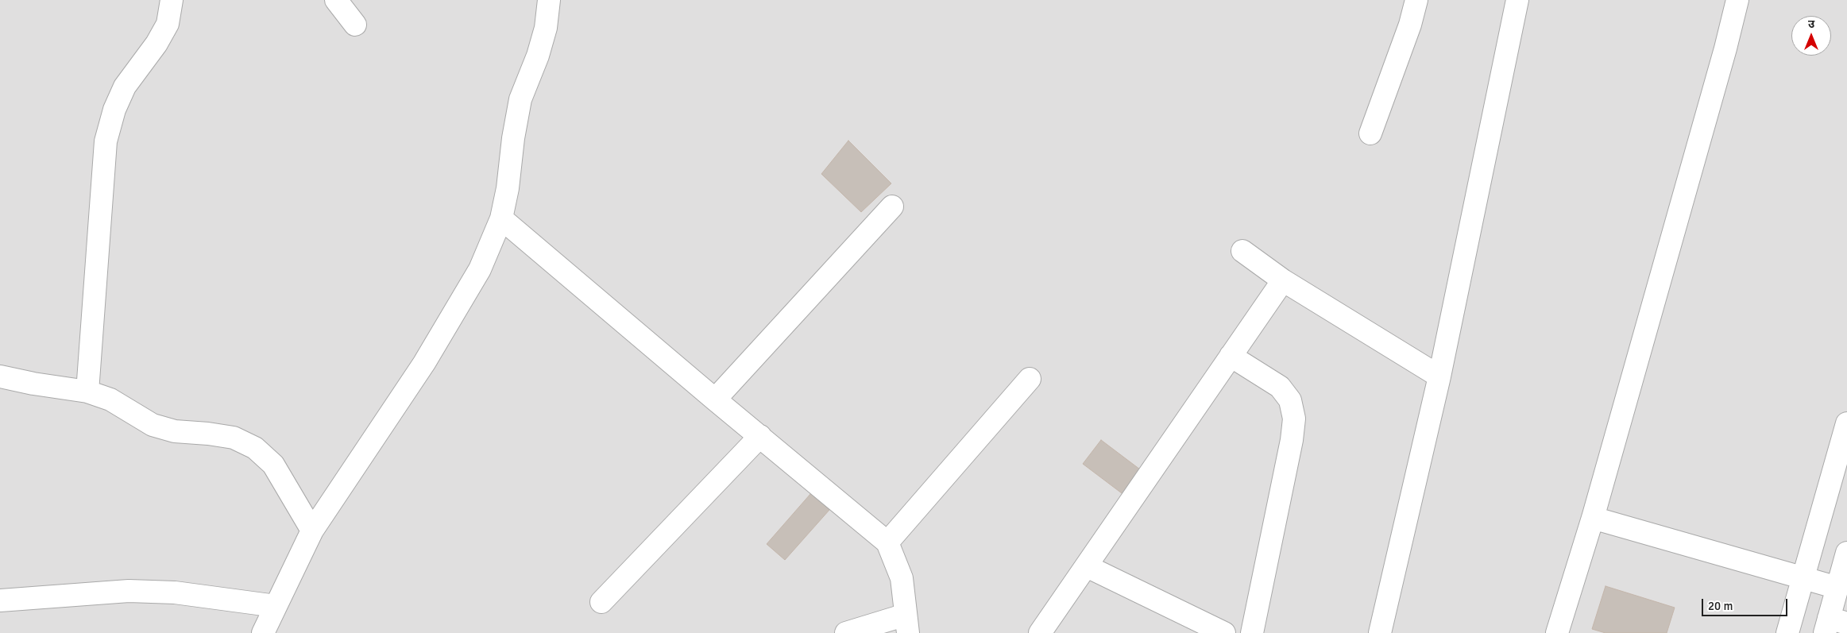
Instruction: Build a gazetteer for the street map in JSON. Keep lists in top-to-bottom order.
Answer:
{
  "scale_bar": "20 m",
  "north": "top"
}
